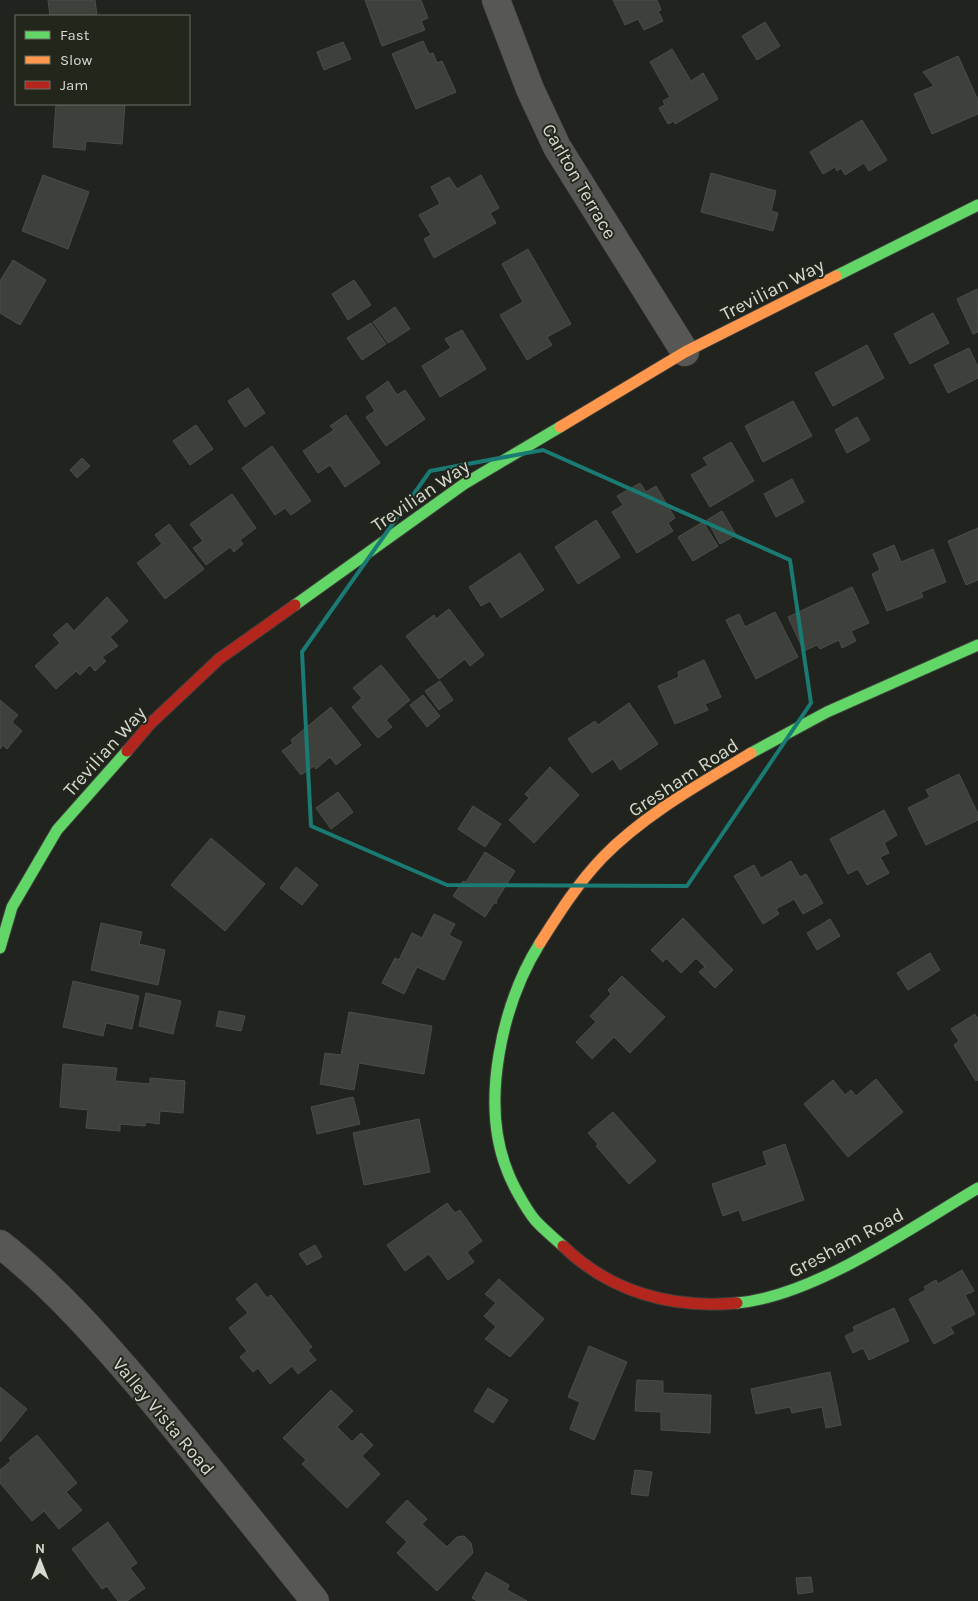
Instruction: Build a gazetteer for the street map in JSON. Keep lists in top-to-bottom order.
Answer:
{
  "streets": {
    "street": [
      "Carlton Terrace",
      "Trevilian Way",
      "Gresham Road",
      "Valley Vista Road"
    ]
  },
  "crossings": [
    ["Carlton Terrace", "Trevilian Way"]
  ],
  "legend": ["Fast", "Slow", "Jam"],
  "north": "top"
}
